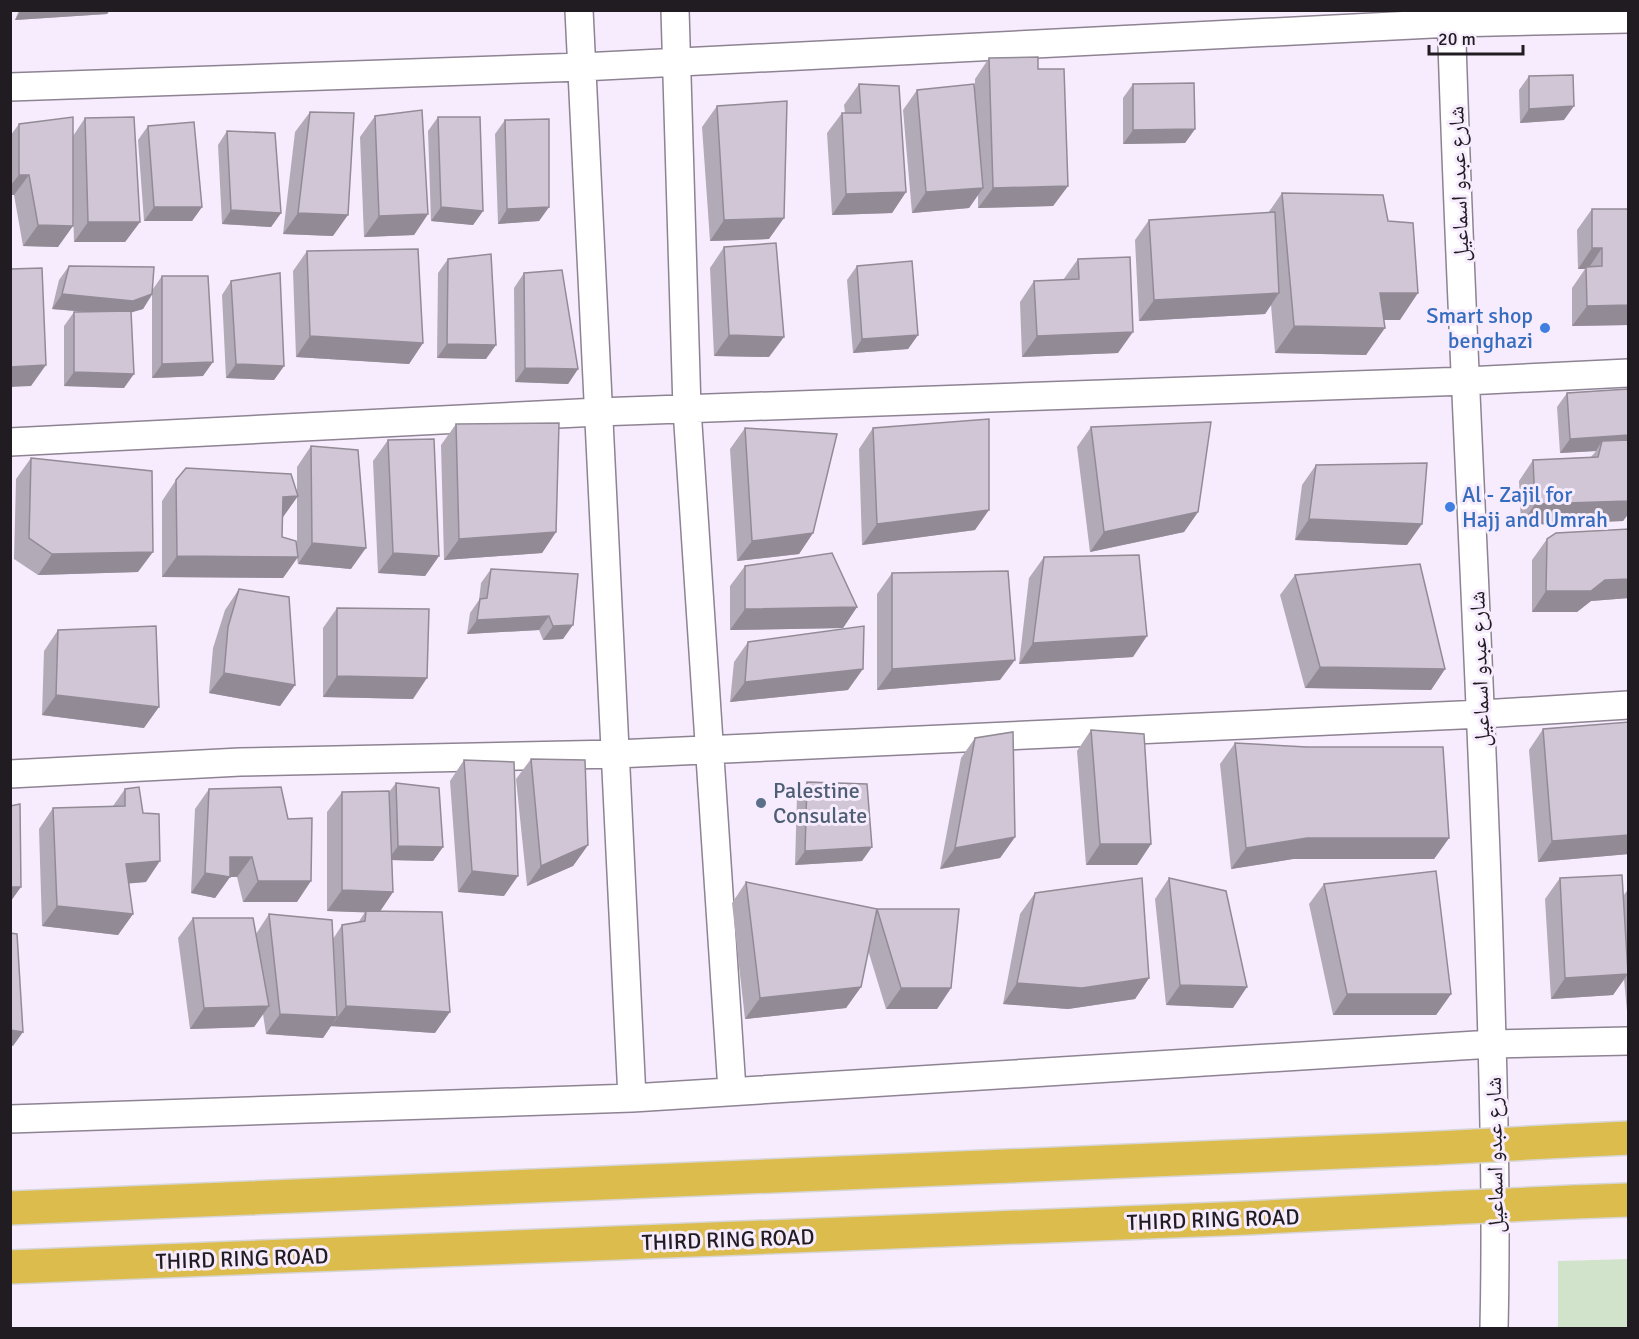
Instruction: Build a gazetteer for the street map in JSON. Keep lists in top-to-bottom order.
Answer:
{
  "streets": {
    "highway": ["THIRD RING ROAD"],
    "street": ["شارع عبدو اسماعيل"]
  },
  "places": ["Smart shop benghazi", "Al - Zajil for Hajj and Umrah", "Palestine Consulate"],
  "scale_bar": "20 m"
}
